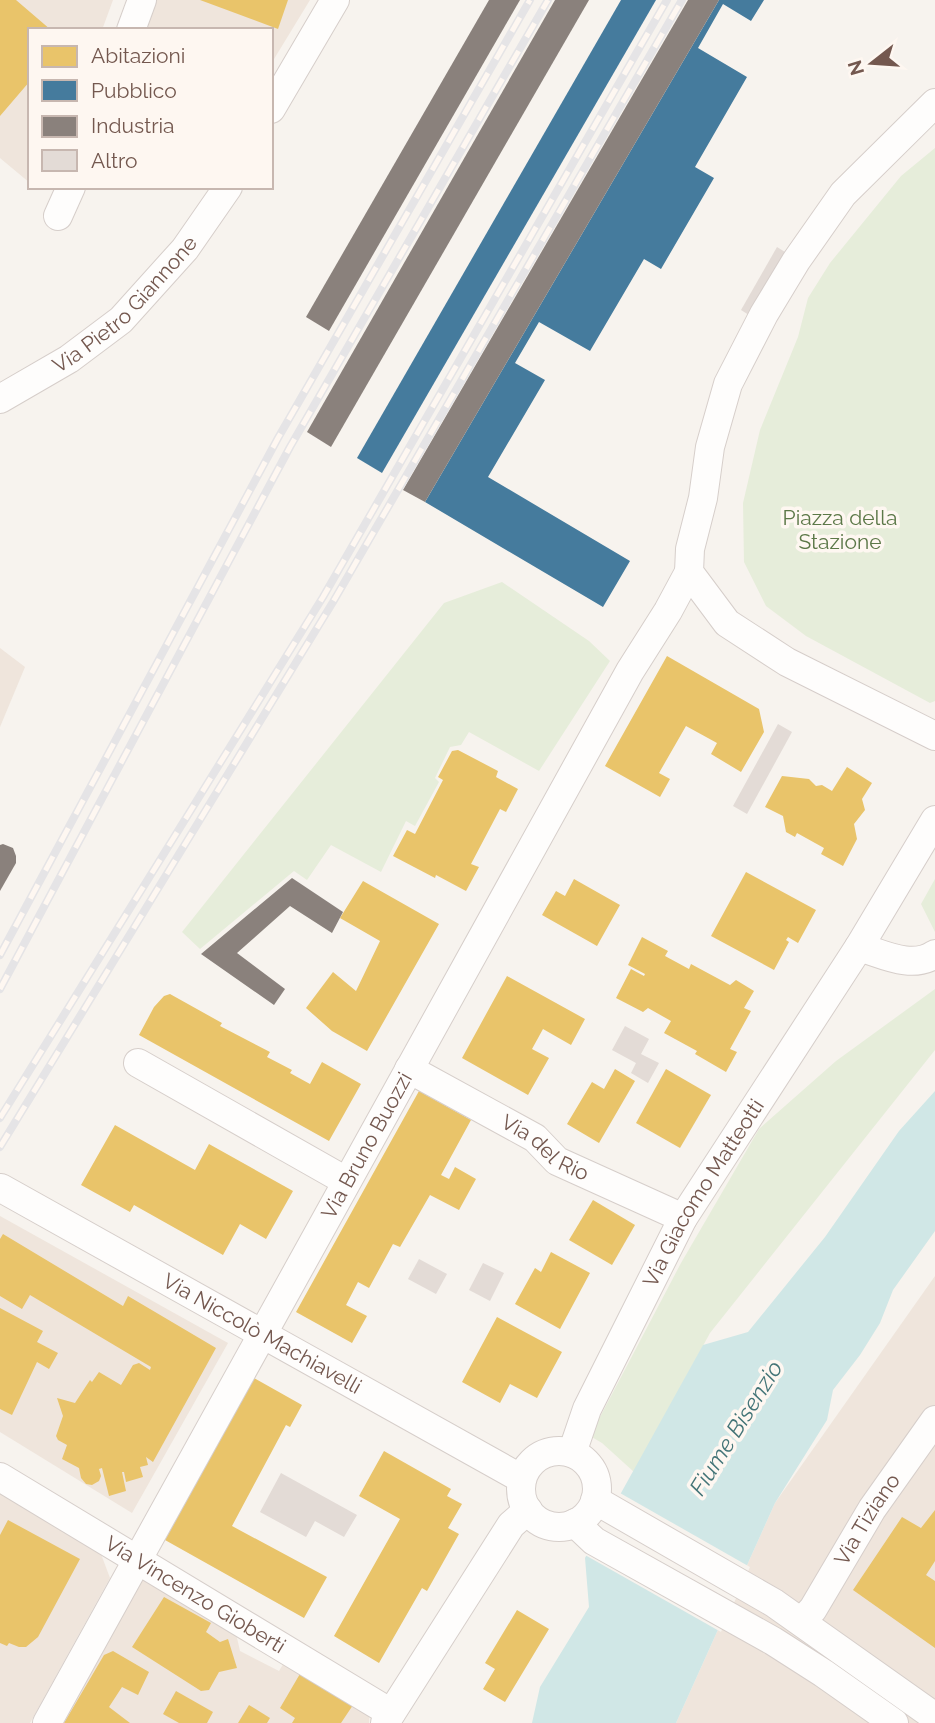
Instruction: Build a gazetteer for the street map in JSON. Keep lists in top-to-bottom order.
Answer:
{
  "streets": {
    "street": [
      "Via Pietro Giannone",
      "Via Bruno Buozzi",
      "Via del Rio",
      "Via Giacomo Matteotti",
      "Via Niccolò Machiavelli",
      "Via Tiziano",
      "Via Vincenzo Gioberti"
    ]
  },
  "crossings": [
    ["Via Bruno Buozzi", "Via del Rio"],
    ["Via Bruno Buozzi", "Via Niccolò Machiavelli"],
    ["Via Bruno Buozzi", "Via Vincenzo Gioberti"],
    ["Via del Rio", "Via Giacomo Matteotti"],
    ["Via Giacomo Matteotti", "Via Niccolò Machiavelli"]
  ],
  "water": ["Fiume Bisenzio"],
  "parks": ["Piazza della Stazione"],
  "legend": [
    "Abitazioni",
    "Pubblico",
    "Industria",
    "Altro"
  ],
  "north": "left"
}
